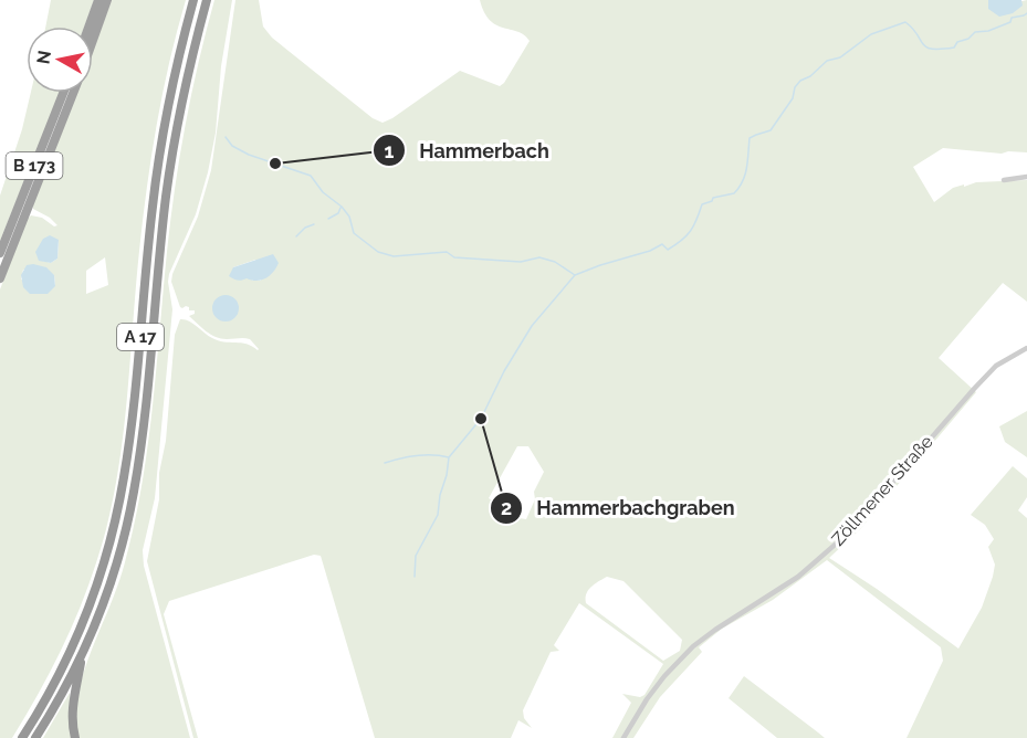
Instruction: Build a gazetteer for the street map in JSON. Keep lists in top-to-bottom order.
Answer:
{
  "streets": {
    "highway": ["B 173", "A 17"],
    "street": ["Zöllmener Straße"]
  },
  "places": ["Hammerbach", "Hammerbachgraben"],
  "north": "left"
}
